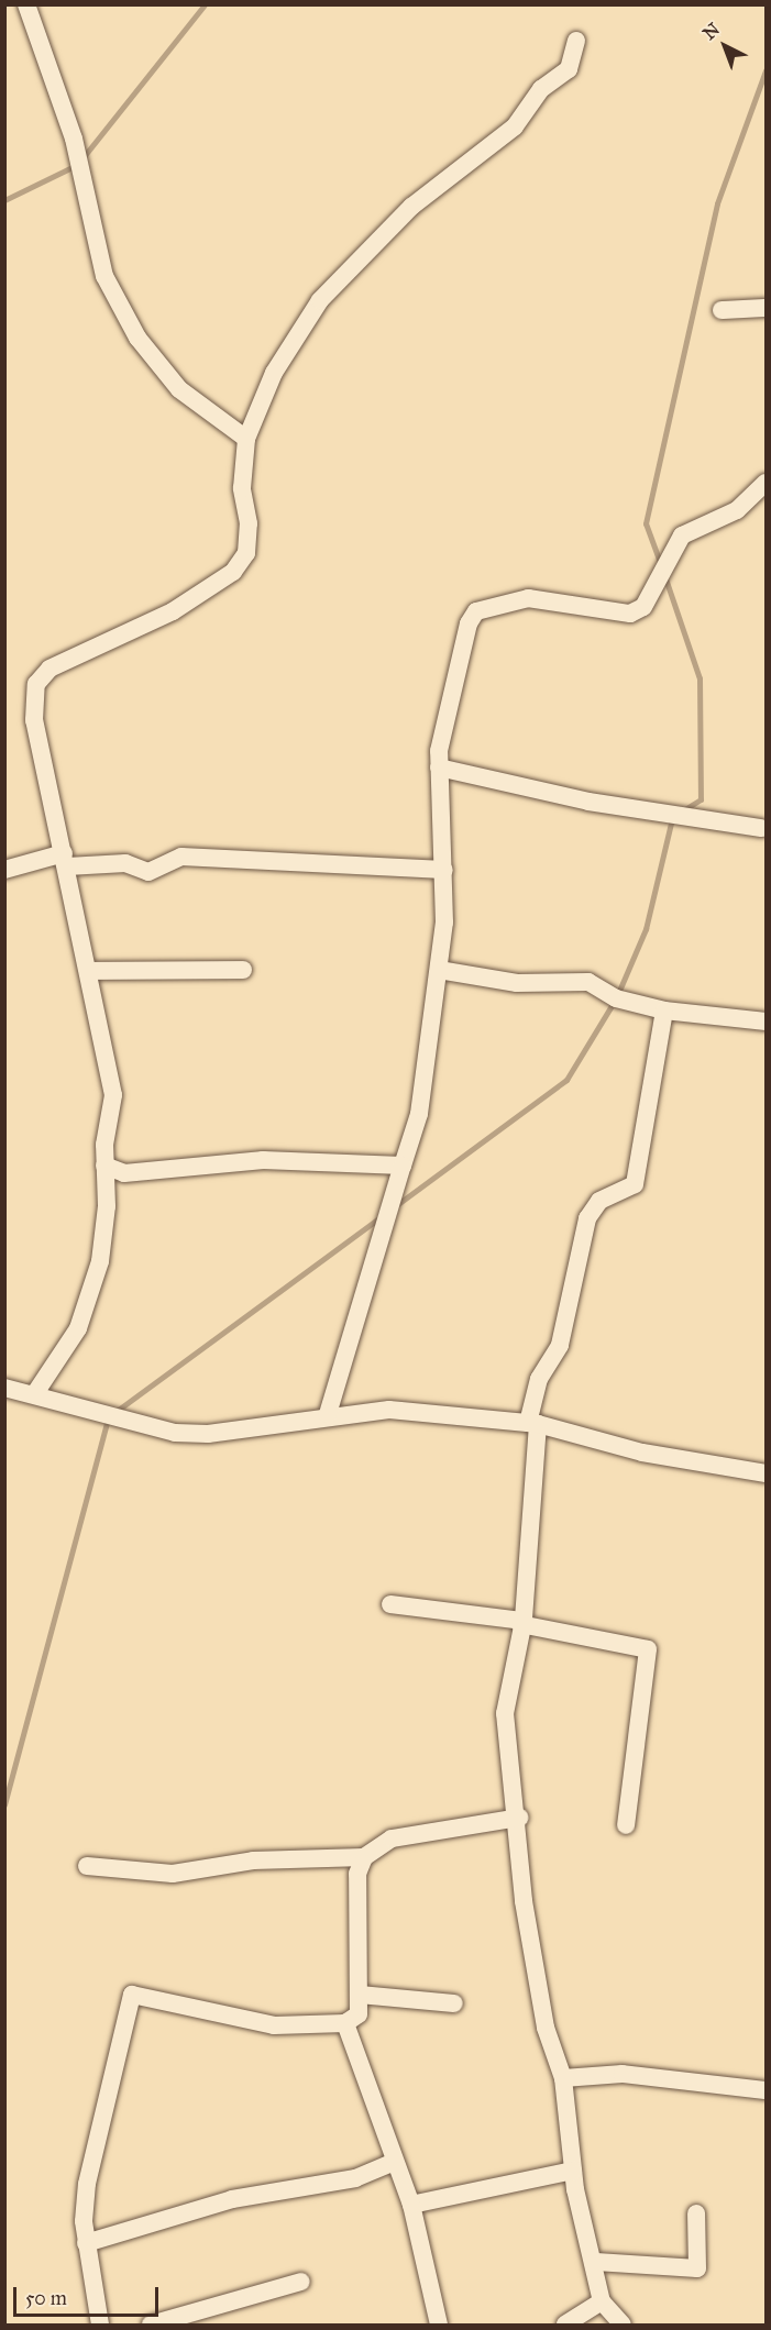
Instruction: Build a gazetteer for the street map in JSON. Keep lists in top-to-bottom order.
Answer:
{
  "scale_bar": "50 m",
  "north": "top left"
}
